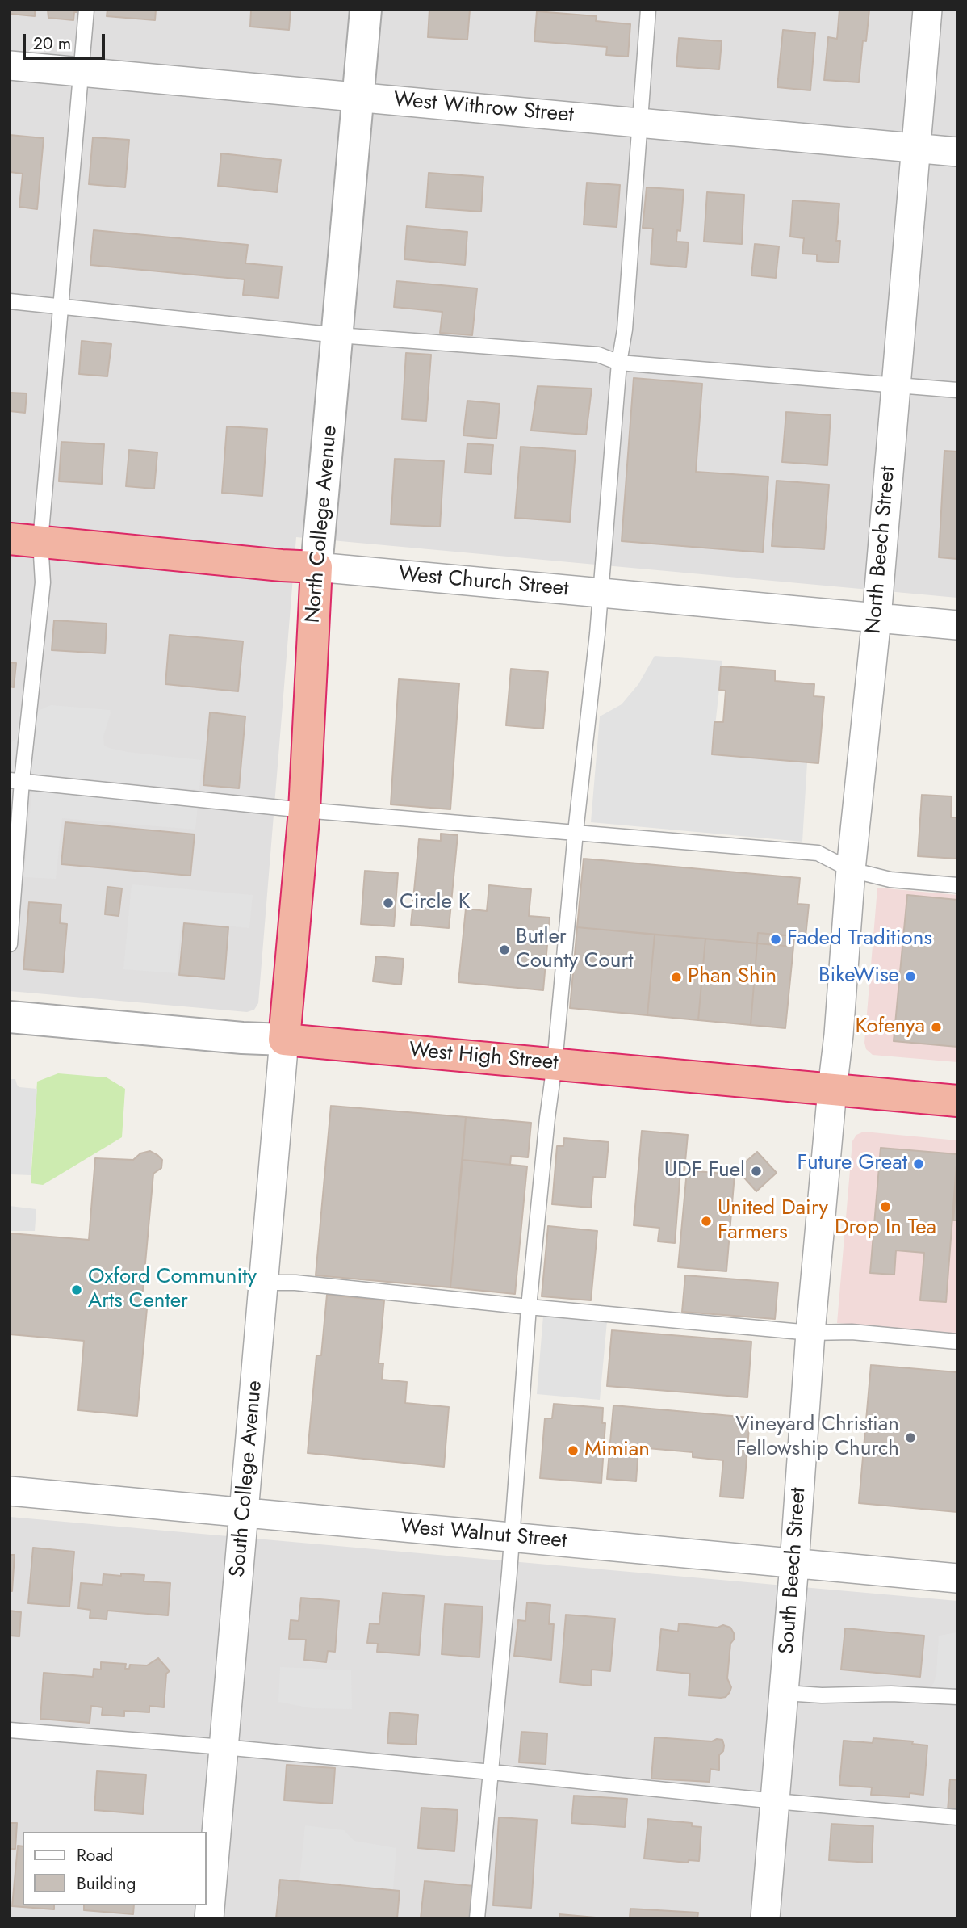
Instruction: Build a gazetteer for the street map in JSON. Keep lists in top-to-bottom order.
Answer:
{
  "streets": {
    "highway": ["North College Avenue", "West Church Street", "West High Street"],
    "street": [
      "West Withrow Street",
      "North Beech Street",
      "South College Avenue",
      "West Walnut Street",
      "South Beech Street"
    ]
  },
  "crossings": [
    ["West Withrow Street", "North College Avenue"],
    ["West Withrow Street", "North Beech Street"],
    ["North College Avenue", "West Church Street"],
    ["North College Avenue", "West High Street"],
    ["North College Avenue", "South College Avenue"],
    ["North Beech Street", "West Church Street"],
    ["North Beech Street", "West High Street"],
    ["North Beech Street", "South Beech Street"],
    ["West High Street", "South College Avenue"],
    ["West High Street", "South Beech Street"],
    ["South College Avenue", "West Walnut Street"],
    ["West Walnut Street", "South Beech Street"]
  ],
  "places": [
    "Circle K",
    "Faded Traditions",
    "Butler County Court",
    "BikeWise",
    "Phan Shin",
    "Kofenya",
    "Future Great",
    "UDF Fuel",
    "Drop In Tea",
    "United Dairy Farmers",
    "Oxford Community Arts Center",
    "Vineyard Christian Fellowship Church",
    "Mimian"
  ],
  "legend": ["Road", "Building"],
  "scale_bar": "20 m"
}
